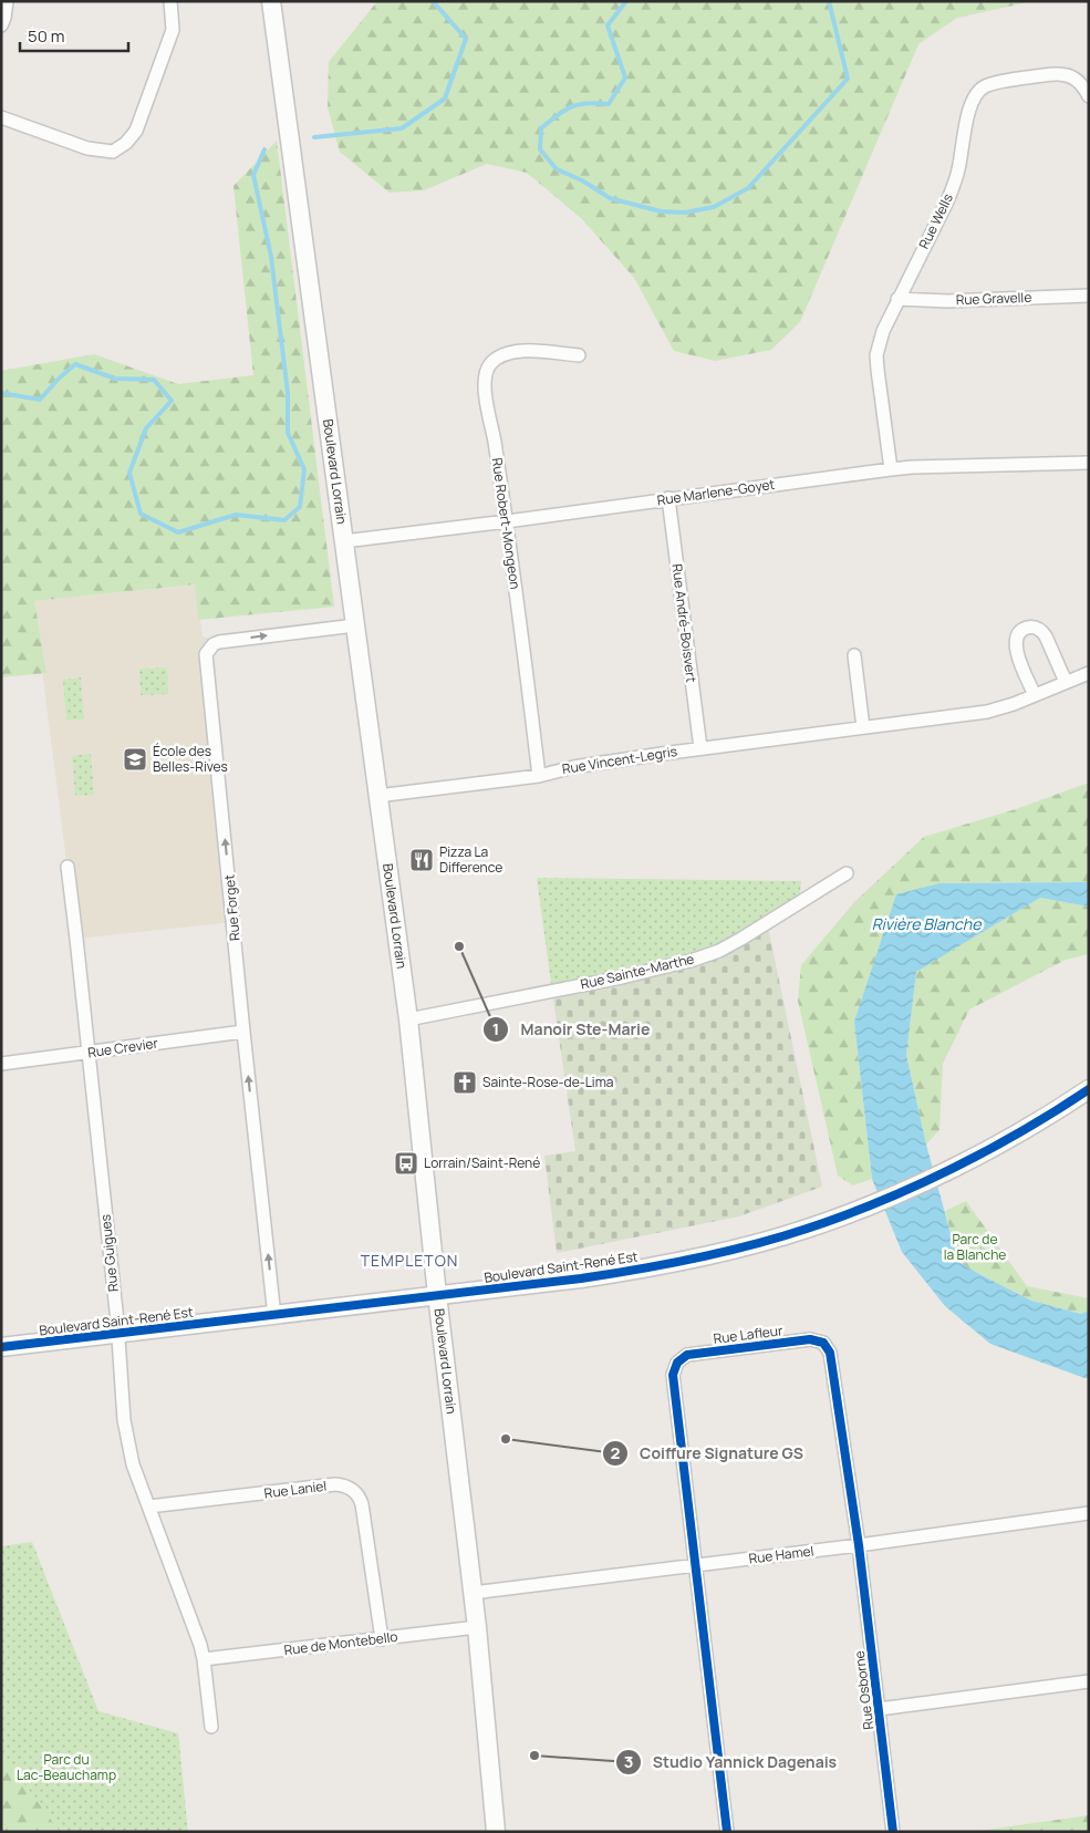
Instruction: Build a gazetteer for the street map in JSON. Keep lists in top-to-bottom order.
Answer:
{
  "streets": {
    "main road": ["Boulevard Lorrain", "Boulevard Saint-René Est"],
    "street": [
      "Rue Wells",
      "Rue Gravelle",
      "Rue Marlene-Goyet",
      "Rue Robert-Mongeon",
      "Rue André-Boisvert",
      "Rue Vincent-Legris",
      "Rue Forget",
      "Rue Sainte-Marthe",
      "Rue Crevier",
      "Rue Guigues",
      "Rue Lafleur",
      "Rue Laniel",
      "Rue Hamel",
      "Rue de Montebello",
      "Rue Osborne"
    ]
  },
  "crossings": [
    ["Rue Wells", "Rue Gravelle"],
    ["Rue Wells", "Rue Marlene-Goyet"],
    ["Boulevard Lorrain", "Rue Marlene-Goyet"],
    ["Boulevard Lorrain", "Rue Vincent-Legris"],
    ["Boulevard Lorrain", "Rue Forget"],
    ["Boulevard Lorrain", "Rue Sainte-Marthe"],
    ["Boulevard Lorrain", "Boulevard Saint-René Est"],
    ["Boulevard Lorrain", "Rue Hamel"],
    ["Boulevard Lorrain", "Rue de Montebello"],
    ["Rue Marlene-Goyet", "Rue Robert-Mongeon"],
    ["Rue Marlene-Goyet", "Rue André-Boisvert"],
    ["Rue Robert-Mongeon", "Rue Vincent-Legris"],
    ["Rue André-Boisvert", "Rue Vincent-Legris"],
    ["Rue Forget", "Rue Crevier"],
    ["Rue Forget", "Boulevard Saint-René Est"],
    ["Rue Crevier", "Rue Guigues"],
    ["Rue Guigues", "Boulevard Saint-René Est"],
    ["Rue Guigues", "Rue Laniel"],
    ["Rue Guigues", "Rue de Montebello"],
    ["Rue Lafleur", "Rue Hamel"],
    ["Rue Lafleur", "Rue Osborne"],
    ["Rue Laniel", "Rue de Montebello"],
    ["Rue Hamel", "Rue Osborne"]
  ],
  "one_way": ["Rue Forget"],
  "districts": ["TEMPLETON"],
  "water": ["Rivière Blanche"],
  "parks": ["Parc de la Blanche", "Parc du Lac-Beauchamp"],
  "places": {
    "school or university": ["École des Belles-Rives"],
    "restaurant": ["Pizza La Difference"],
    "other": ["Manoir Ste-Marie", "Coiffure Signature GS", "Studio Yannick Dagenais"],
    "church": ["Sainte-Rose-de-Lima"],
    "bus stop": ["Lorrain/Saint-René"]
  },
  "scale_bar": "50 m"
}
